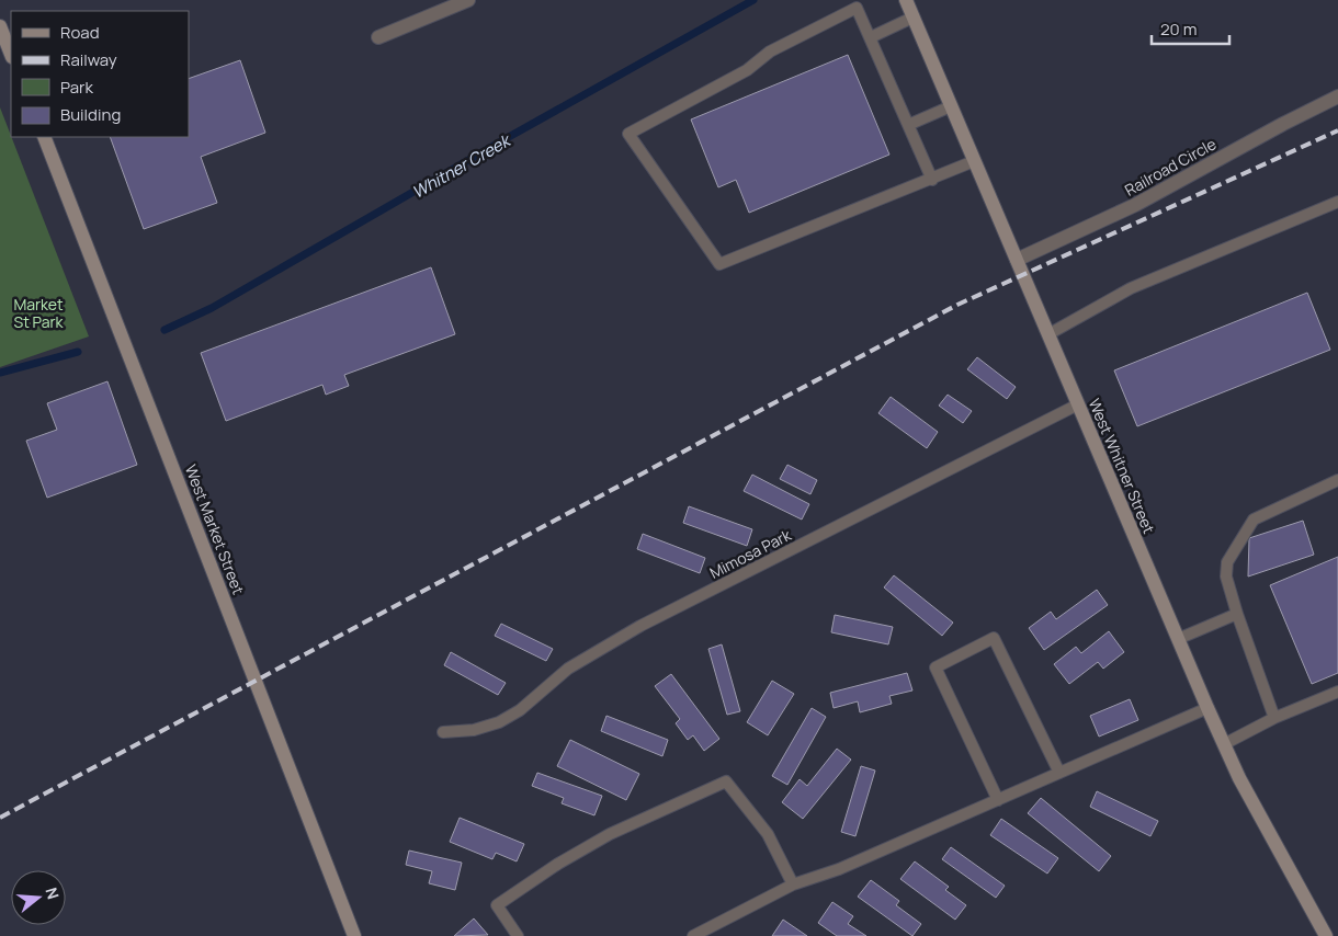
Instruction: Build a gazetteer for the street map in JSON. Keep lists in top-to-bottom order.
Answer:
{
  "streets": {
    "main road": ["West Whitner Street", "West Market Street"],
    "street": ["Railroad Circle"],
    "lane": ["Mimosa Park"]
  },
  "crossings": [
    ["Railroad Circle", "West Whitner Street"],
    ["West Whitner Street", "Mimosa Park"]
  ],
  "water": ["Whitner Creek"],
  "parks": ["Market St Park"],
  "legend": [
    "Road",
    "Railway",
    "Park",
    "Building"
  ],
  "scale_bar": "20 m",
  "north": "right"
}
